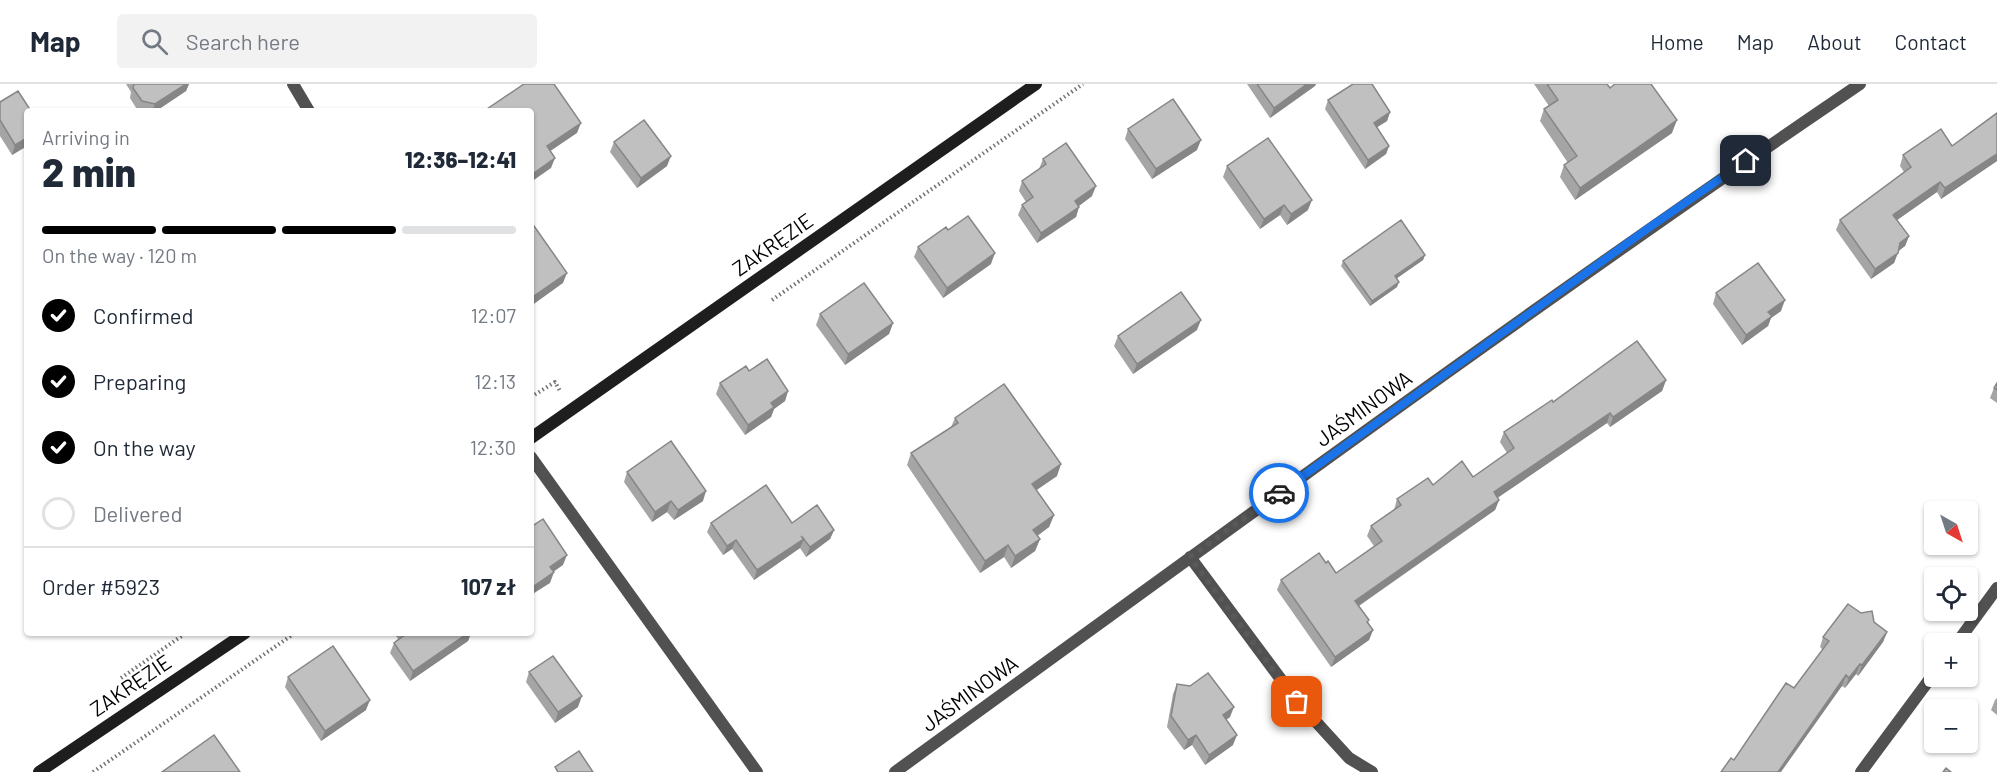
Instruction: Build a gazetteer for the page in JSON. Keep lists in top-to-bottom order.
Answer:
{
  "streets": {
    "street": ["ZAKRĘZIE", "JAŚMINOWA"]
  },
  "north": "bottom right",
  "page": {
    "header": "Map",
    "search": "Search here",
    "nav": [
      "Home",
      "Map",
      "About",
      "Contact"
    ],
    "heading": ["2 min", "Arriving in", "12:36–12:41"],
    "panel": ["Order #5923", "107 zł"],
    "bar": "On the way · 120 m",
    "list": [
      ["Confirmed", "12:07"],
      ["Preparing", "12:13"],
      ["On the way", "12:30"],
      "Delivered"
    ],
    "map_buttons": ["+", "−"]
  }
}
